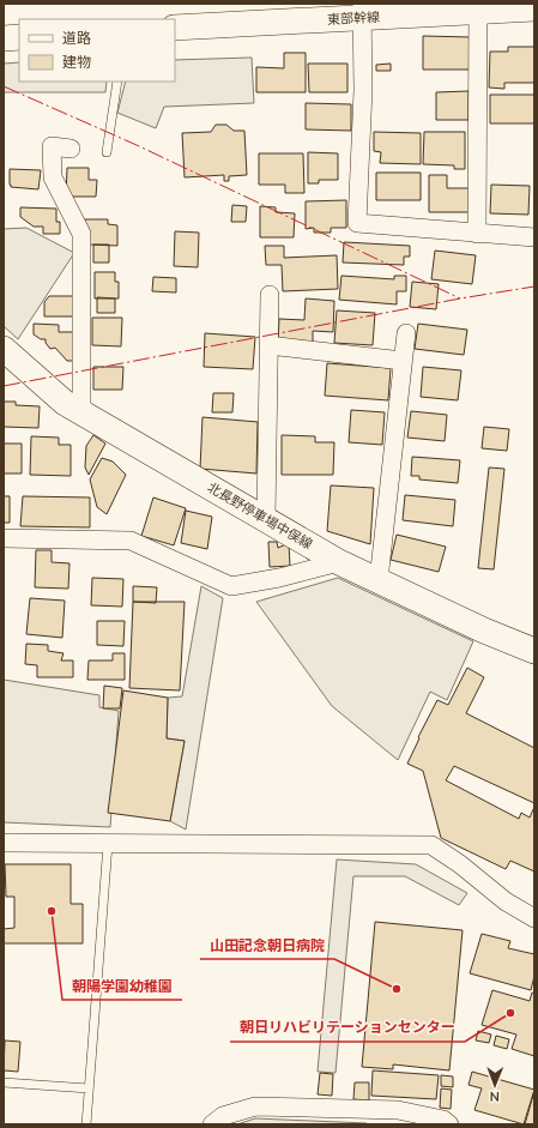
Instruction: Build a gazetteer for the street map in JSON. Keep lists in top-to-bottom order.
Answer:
{
  "streets": {
    "main road": ["東部幹線", "北長野停車場中俣線"]
  },
  "places": ["朝陽学園幼稚園", "山田記念朝日病院", "朝日リハビリテーションセンター"],
  "legend": ["道路", "建物"],
  "north": "bottom"
}
